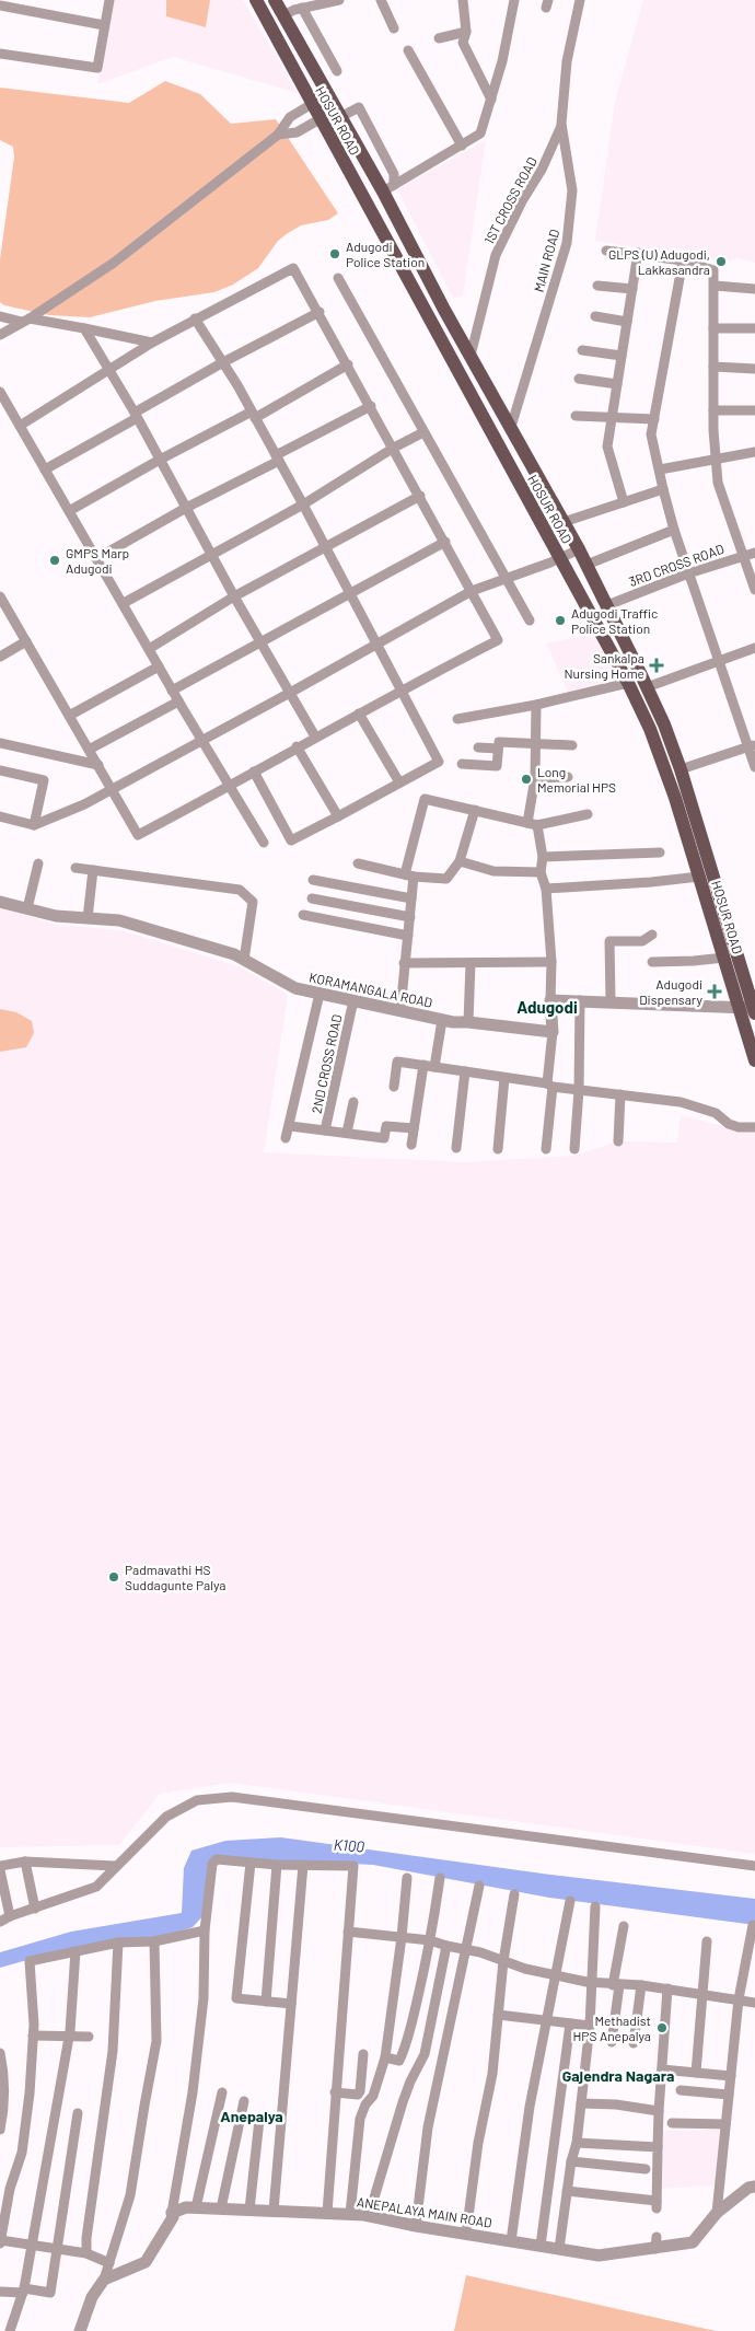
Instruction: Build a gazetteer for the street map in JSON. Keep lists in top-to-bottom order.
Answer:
{
  "streets": {
    "main road": ["HOSUR ROAD"],
    "street": [
      "1ST CROSS ROAD",
      "MAIN ROAD",
      "3RD CROSS ROAD",
      "KORAMANGALA ROAD",
      "2ND CROSS ROAD",
      "ANEPALAYA MAIN ROAD"
    ]
  },
  "crossings": [
    ["HOSUR ROAD", "1ST CROSS ROAD"],
    ["HOSUR ROAD", "MAIN ROAD"],
    ["HOSUR ROAD", "3RD CROSS ROAD"],
    ["1ST CROSS ROAD", "MAIN ROAD"],
    ["KORAMANGALA ROAD", "2ND CROSS ROAD"]
  ],
  "districts": ["Adugodi", "Gajendra Nagara", "Anepalya"],
  "water": ["K100"],
  "places": {
    "other": [
      "Adugodi Police Station",
      "GLPS (U) Adugodi, Lakkasandra",
      "GMPS Marp Adugodi",
      "Adugodi Traffic Police Station",
      "Long Memorial HPS",
      "Padmavathi HS Suddagunte Palya",
      "Methadist HPS Anepalya"
    ],
    "health": ["Sankalpa Nursing Home", "Adugodi Dispensary"]
  }
}
